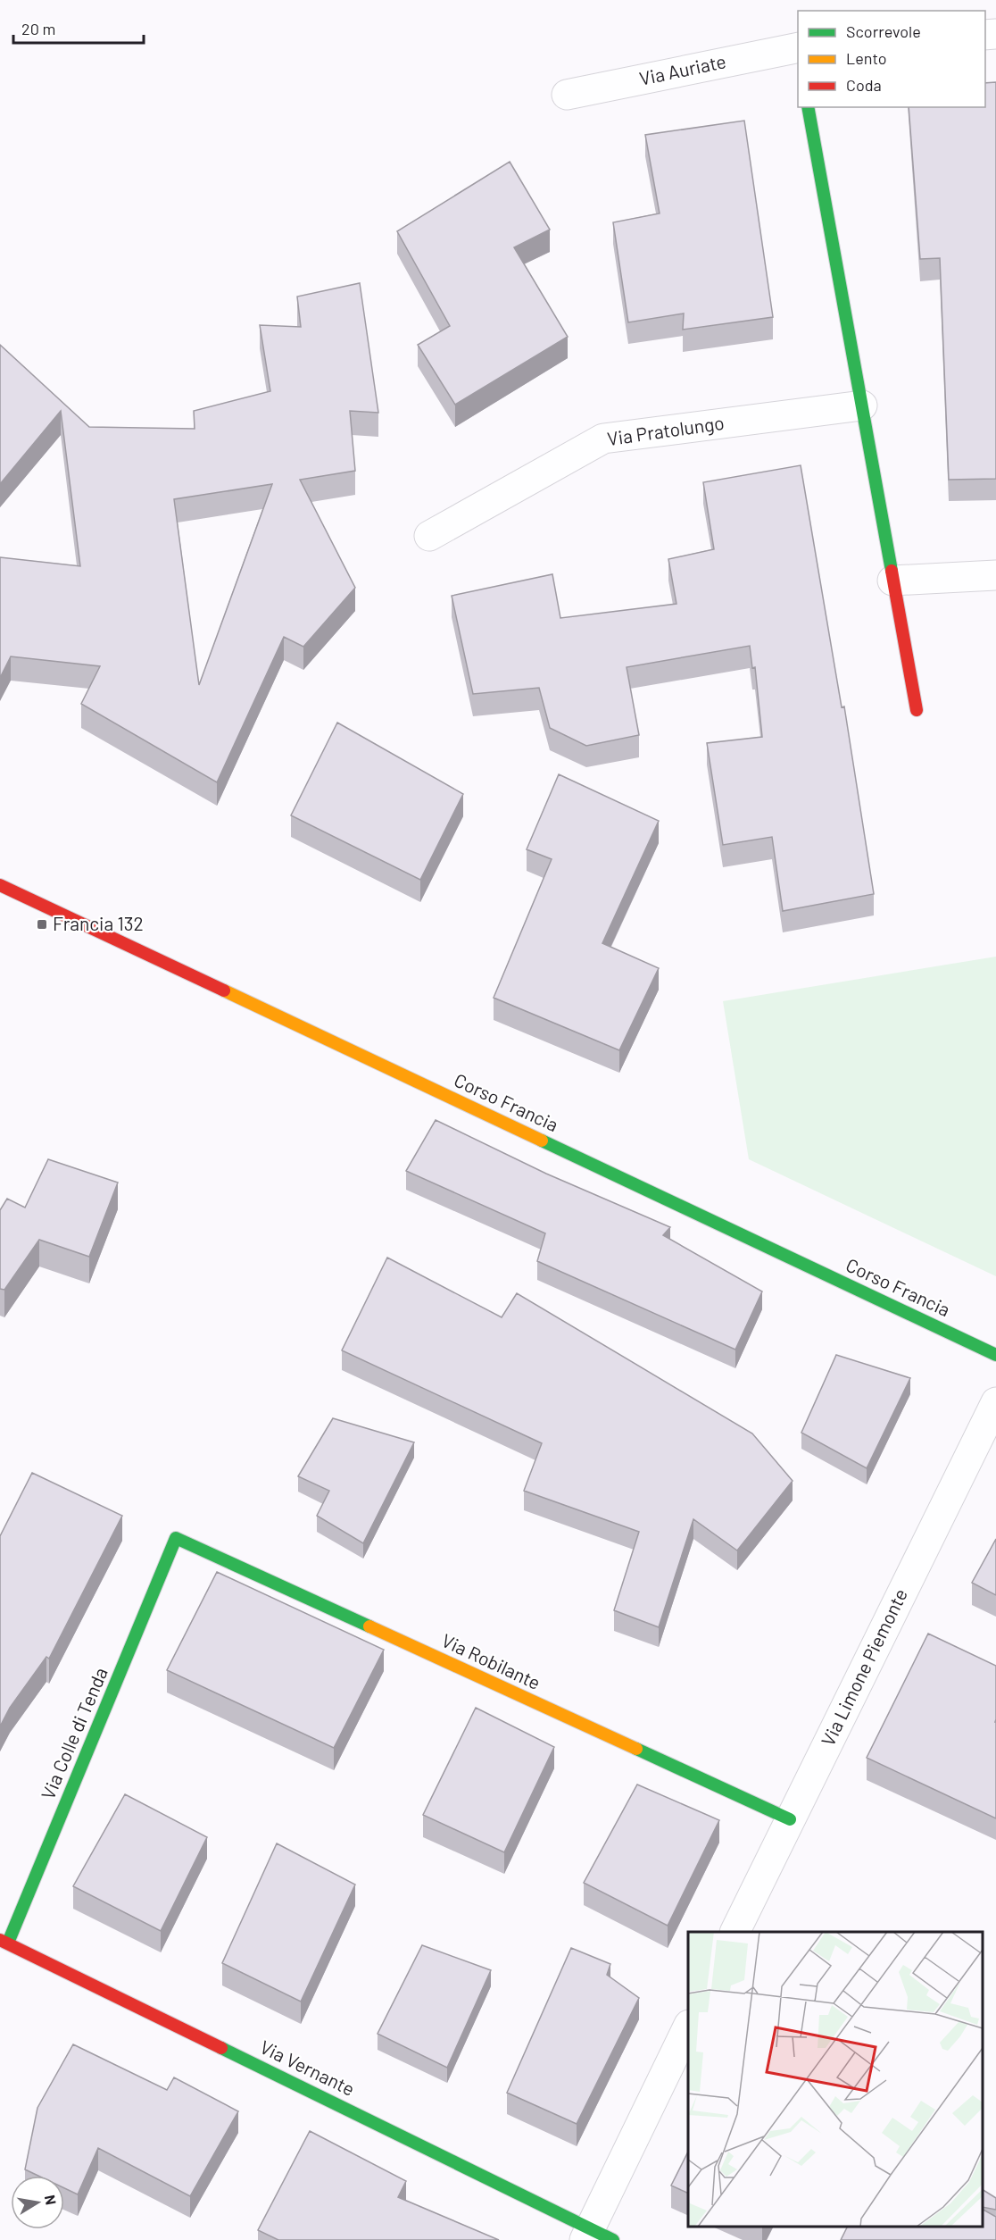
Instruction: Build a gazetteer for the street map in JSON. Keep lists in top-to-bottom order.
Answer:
{
  "streets": {
    "street": [
      "Via Auriate",
      "Via Pratolungo",
      "Corso Francia",
      "Via Robilante",
      "Via Limone Piemonte",
      "Via Colle di Tenda",
      "Via Vernante"
    ]
  },
  "crossings": [
    ["Via Robilante", "Via Limone Piemonte"],
    ["Via Robilante", "Via Colle di Tenda"],
    ["Via Colle di Tenda", "Via Vernante"]
  ],
  "places": {
    "transit": ["Francia 132"]
  },
  "legend": ["Scorrevole", "Lento", "Coda"],
  "scale_bar": "20 m",
  "north": "right"
}
